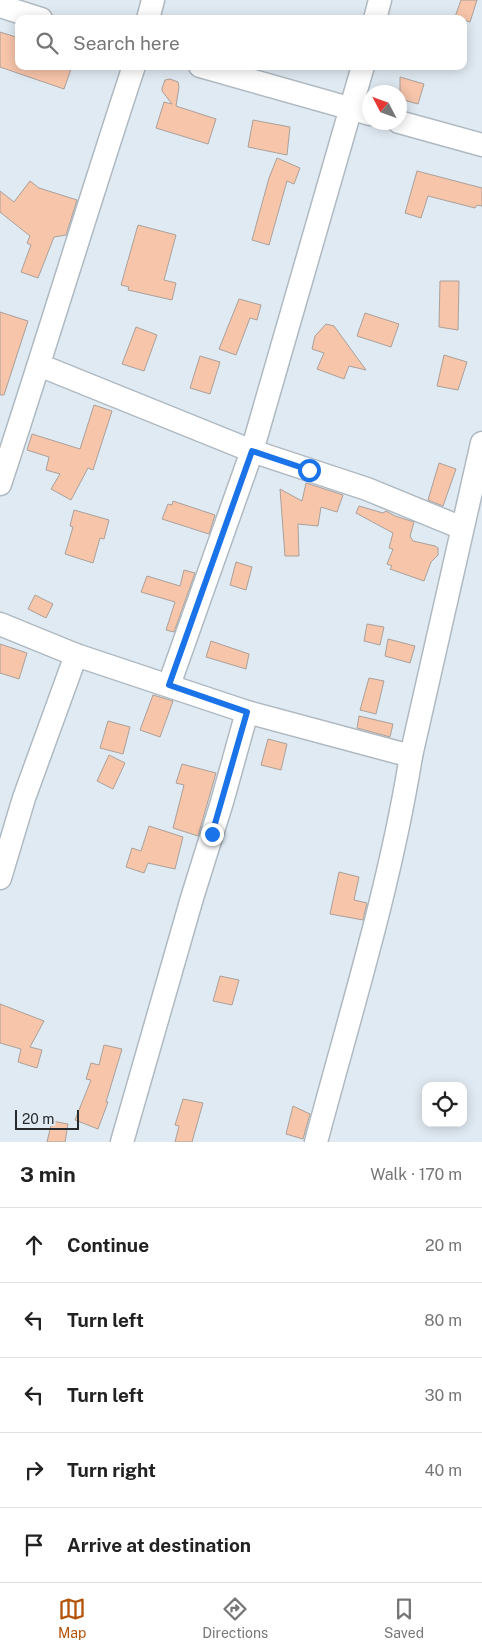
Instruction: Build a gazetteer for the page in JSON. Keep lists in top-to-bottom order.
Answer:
{
  "scale_bar": "20 m",
  "north": "top left",
  "page": {
    "search": "Search here",
    "scale": "20 m",
    "heading": ["3 min", "Walk · 170 m"],
    "list": [
      ["Continue", "20 m"],
      ["Turn left", "80 m"],
      ["Turn left", "30 m"],
      ["Turn right", "40 m"],
      "Arrive at destination"
    ],
    "nav": ["Map", "Directions", "Saved"]
  }
}
